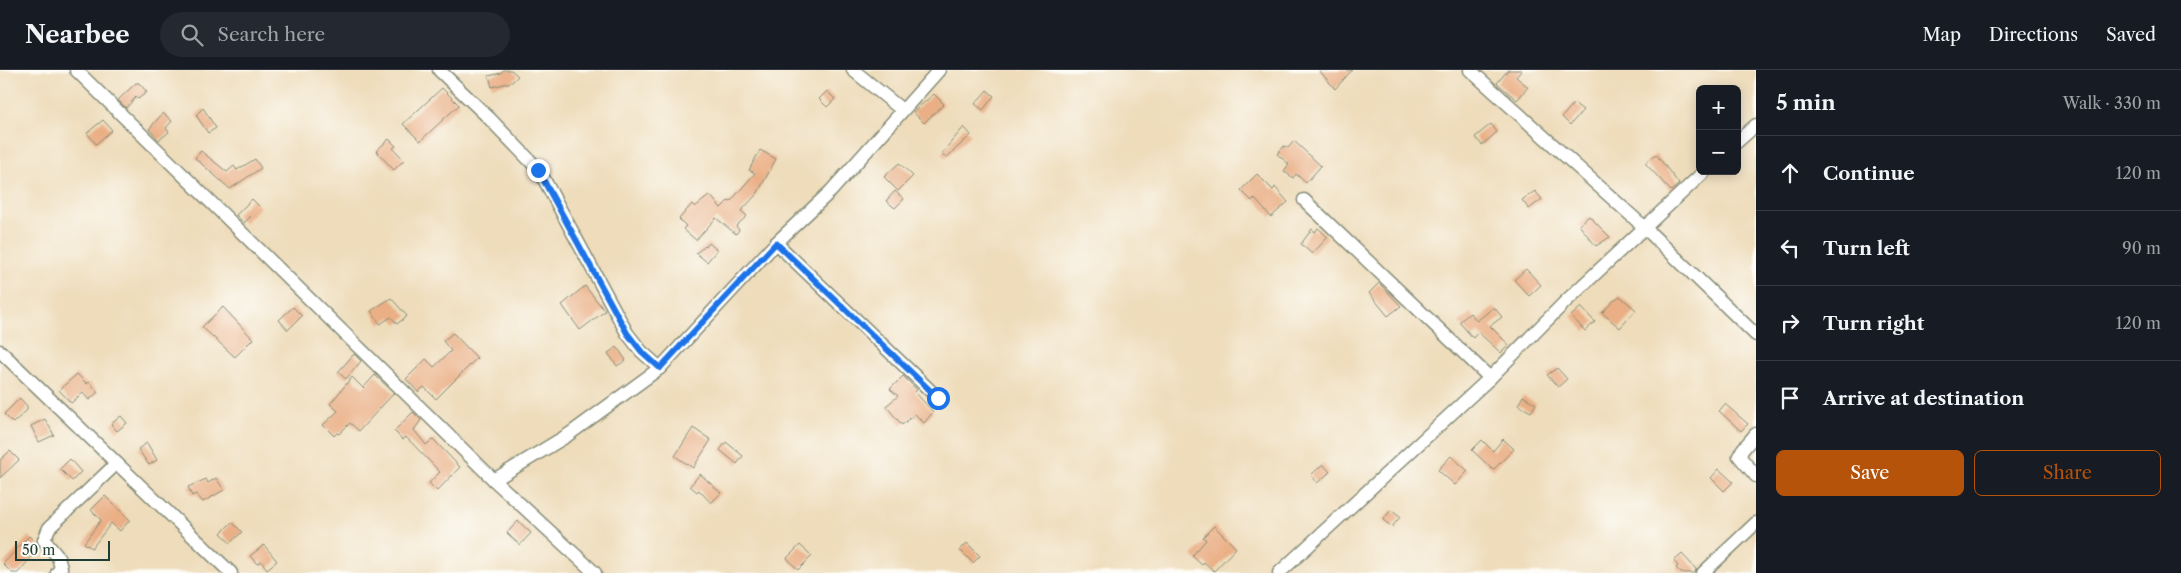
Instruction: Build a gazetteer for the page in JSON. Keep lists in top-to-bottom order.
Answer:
{
  "scale_bar": "50 m",
  "page": {
    "header": "Nearbee",
    "search": "Search here",
    "nav": ["Map", "Directions", "Saved"],
    "heading": ["5 min", "Walk · 330 m"],
    "map_buttons": ["+", "−"],
    "list": [
      ["Continue", "120 m"],
      ["Turn left", "90 m"],
      ["Turn right", "120 m"],
      "Arrive at destination"
    ],
    "buttons": ["Save", "Share"],
    "scale": "50 m"
  }
}
